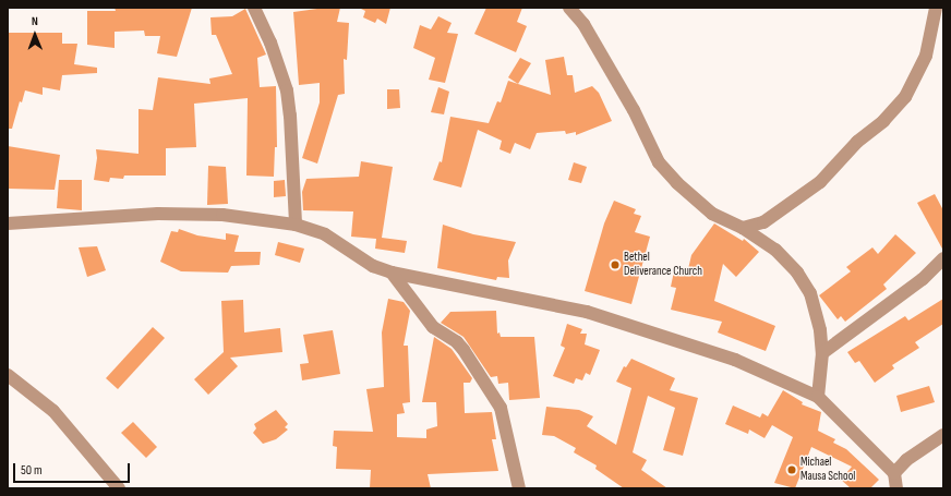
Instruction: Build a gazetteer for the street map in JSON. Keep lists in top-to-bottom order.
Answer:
{
  "places": ["Bethel Deliverance Church", "Michael Mausa School"],
  "scale_bar": "50 m",
  "north": "top"
}
